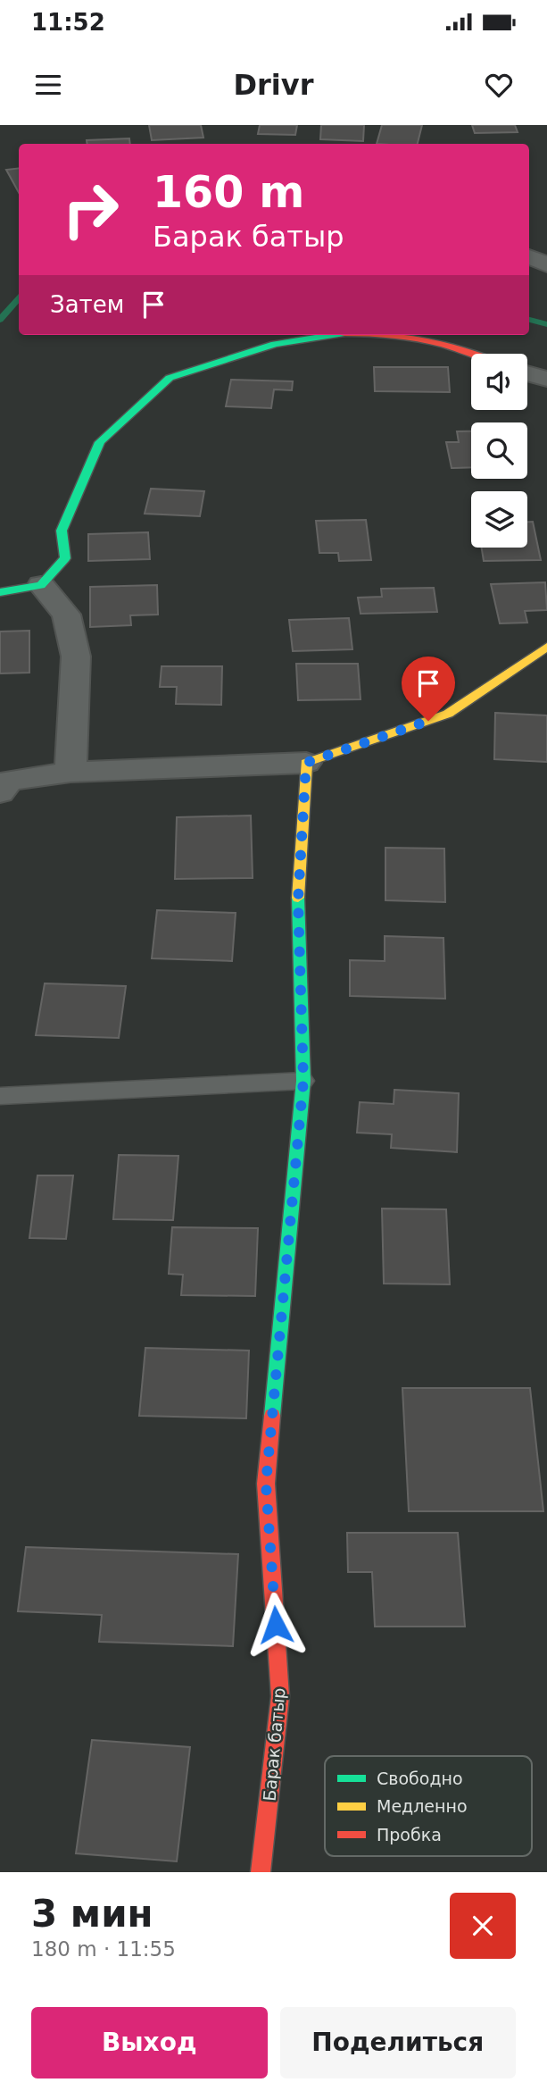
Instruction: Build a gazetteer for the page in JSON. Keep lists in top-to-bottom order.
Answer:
{
  "streets": {
    "street": ["Барак батыр"]
  },
  "legend": ["Свободно", "Медленно", "Пробка"],
  "page": {
    "status": "11:52",
    "header": "Drivr",
    "turn": ["160 m", "Барак батыр"],
    "then": "Затем",
    "heading": ["3 мин", "180 m · 11:55"],
    "buttons": ["Выход", "Поделиться"]
  }
}
